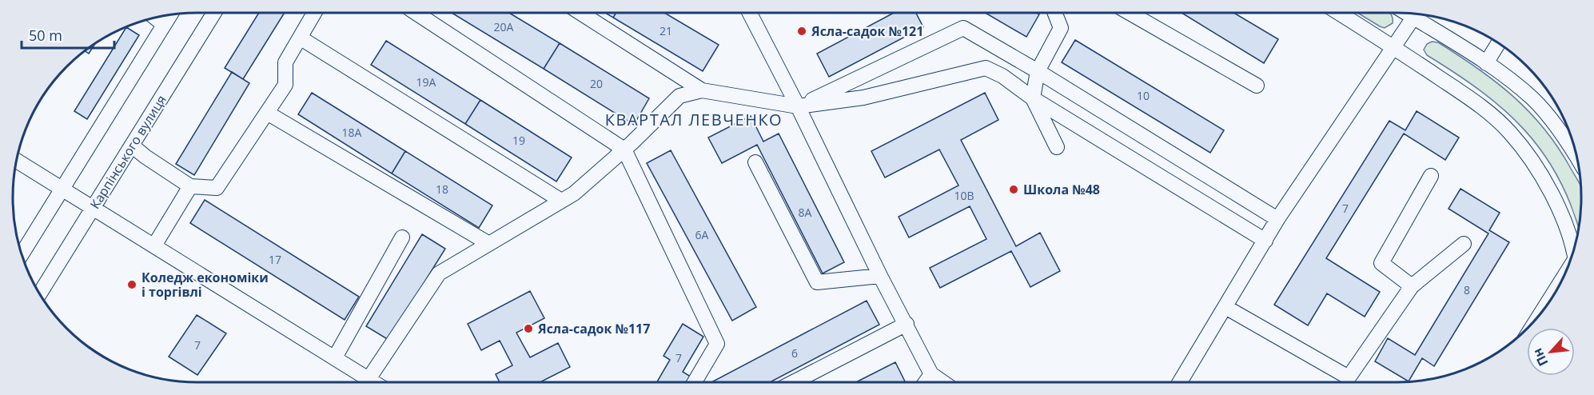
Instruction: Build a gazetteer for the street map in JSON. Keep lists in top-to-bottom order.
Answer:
{
  "streets": {
    "street": ["Карпінського вулиця"]
  },
  "districts": ["КВАРТАЛ ЛЕВЧЕНКО"],
  "places": [
    "Ясла-садок №121",
    "Школа №48",
    "Коледж економіки і торгівлі",
    "Ясла-садок №117"
  ],
  "house_numbers": [
    "20А",
    "21",
    "19А",
    "20",
    "10",
    "18А",
    "19",
    "18",
    "10В",
    "7",
    "8А",
    "6А",
    "17",
    "8",
    "7",
    "6",
    "7"
  ],
  "scale_bar": "50 m",
  "north": "bottom left"
}
